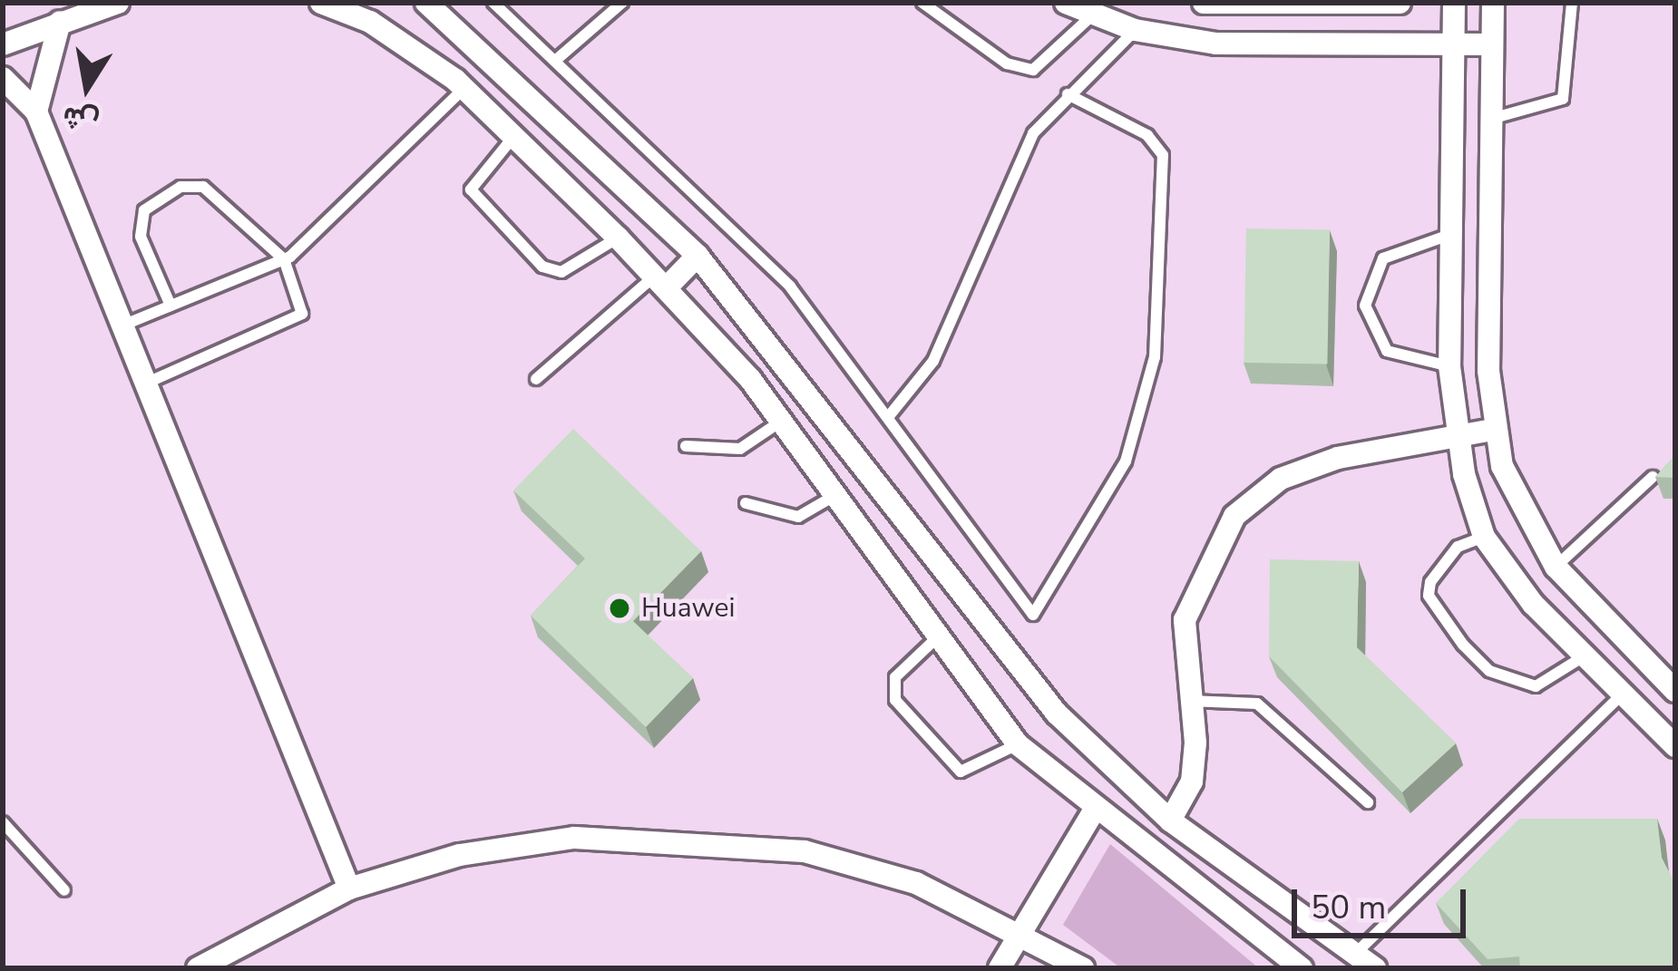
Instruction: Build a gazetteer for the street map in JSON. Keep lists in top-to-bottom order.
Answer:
{
  "places": ["Huawei"],
  "scale_bar": "50 m",
  "north": "bottom"
}
